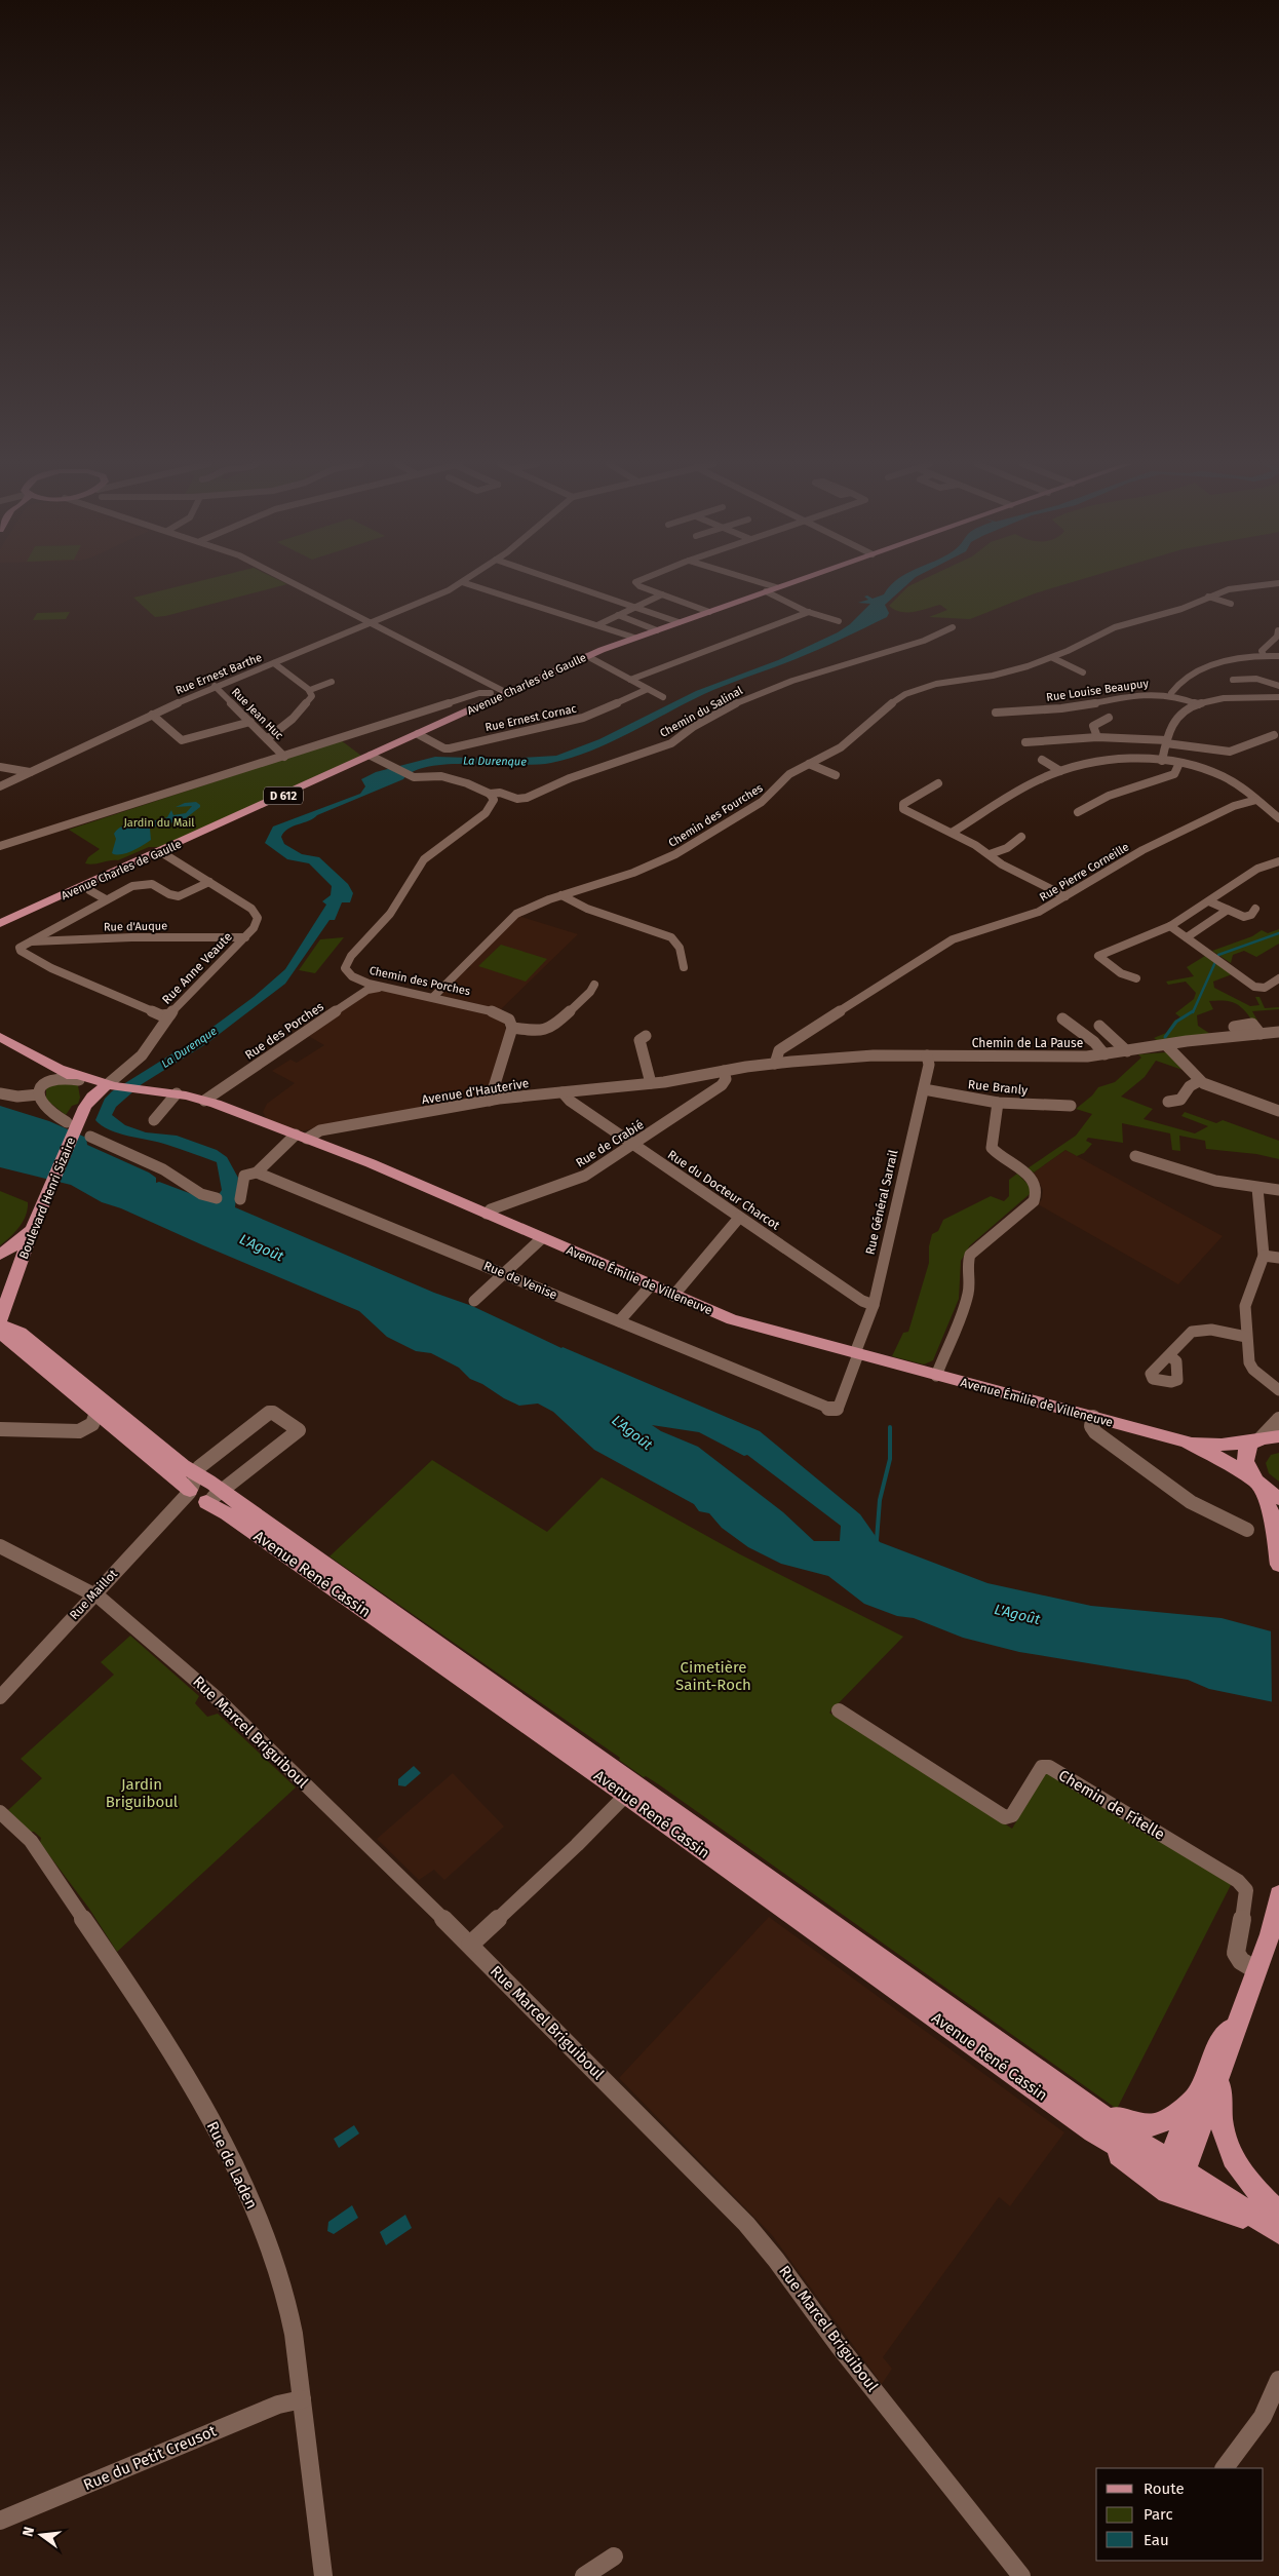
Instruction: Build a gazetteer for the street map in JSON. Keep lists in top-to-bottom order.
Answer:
{
  "streets": {
    "main road": [
      "Avenue Charles de Gaulle",
      "D 612",
      "Boulevard Henri Sizaire",
      "Avenue Émilie de Villeneuve",
      "Avenue René Cassin"
    ],
    "street": [
      "Rue Ernest Barthe",
      "Rue Louise Beaupuy",
      "Chemin du Salinal",
      "Rue Jean Huc",
      "Rue Ernest Cornac",
      "Chemin des Fourches",
      "Rue Pierre Corneille",
      "Rue d'Auque",
      "Rue Anne Veaute",
      "Chemin des Porches",
      "Rue des Porches",
      "Chemin de La Pause",
      "Rue Branly",
      "Avenue d'Hauterive",
      "Rue de Crabié",
      "Rue du Docteur Charcot",
      "Rue Général Sarrail",
      "Rue de Venise",
      "Rue Maillot",
      "Rue Marcel Briguiboul",
      "Chemin de Fitelle",
      "Rue de Laden",
      "Rue du Petit Creusot"
    ]
  },
  "crossings": [
    ["Rue Ernest Barthe", "Rue Jean Huc"],
    ["Avenue Charles de Gaulle", "Rue Jean Huc"],
    ["Avenue Charles de Gaulle", "Rue Ernest Cornac"],
    ["Chemin du Salinal", "Chemin des Porches"],
    ["Chemin des Fourches", "Chemin des Porches"],
    ["Rue Pierre Corneille", "Chemin de La Pause"],
    ["Rue Pierre Corneille", "Avenue d'Hauterive"],
    ["Rue d'Auque", "Rue Anne Veaute"],
    ["Rue Anne Veaute", "Boulevard Henri Sizaire"],
    ["Rue Anne Veaute", "Avenue Émilie de Villeneuve"],
    ["Chemin des Porches", "Rue des Porches"],
    ["Rue des Porches", "Avenue Émilie de Villeneuve"],
    ["Chemin de La Pause", "Avenue d'Hauterive"],
    ["Chemin de La Pause", "Rue Général Sarrail"],
    ["Rue Branly", "Rue Général Sarrail"],
    ["Avenue d'Hauterive", "Rue de Crabié"],
    ["Avenue d'Hauterive", "Rue du Docteur Charcot"],
    ["Avenue d'Hauterive", "Avenue Émilie de Villeneuve"],
    ["Rue de Crabié", "Rue du Docteur Charcot"],
    ["Rue de Crabié", "Avenue Émilie de Villeneuve"],
    ["Rue du Docteur Charcot", "Rue Général Sarrail"],
    ["Boulevard Henri Sizaire", "Avenue Émilie de Villeneuve"],
    ["Rue Général Sarrail", "Rue de Venise"],
    ["Rue Général Sarrail", "Avenue Émilie de Villeneuve"],
    ["Rue de Venise", "Avenue Émilie de Villeneuve"],
    ["Avenue René Cassin", "Rue Maillot"],
    ["Rue Maillot", "Rue Marcel Briguiboul"],
    ["Rue de Laden", "Rue du Petit Creusot"]
  ],
  "water": ["La Durenque", "L'Agoût"],
  "parks": ["Jardin du Mail", "Cimetière Saint-Roch", "Jardin Briguiboul"],
  "legend": ["Route", "Parc", "Eau"],
  "north": "left"
}
